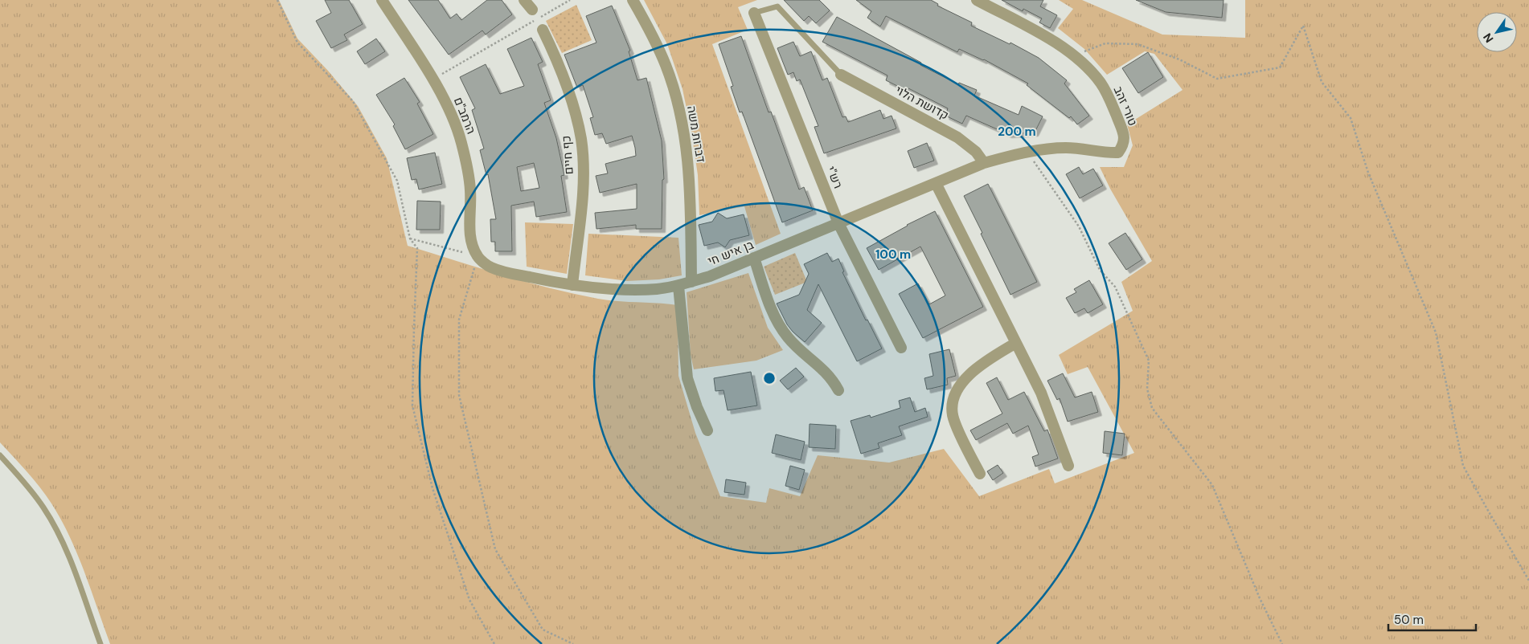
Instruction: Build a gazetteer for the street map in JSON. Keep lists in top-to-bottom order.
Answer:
{
  "streets": {
    "street": [
      "קדושת הלוי",
      "טורי זהב",
      "הרמב\"ם",
      "דברות משה",
      "כף חיים",
      "רש\"י",
      "בן איש חי"
    ]
  },
  "crossings": [
    ["קדושת הלוי", "טורי זהב"],
    ["קדושת הלוי", "בן איש חי"],
    ["טורי זהב", "בן איש חי"],
    ["הרמב\"ם", "בן איש חי"],
    ["דברות משה", "בן איש חי"],
    ["כף חיים", "בן איש חי"],
    ["רש\"י", "בן איש חי"]
  ],
  "scale_bar": "50 m",
  "north": "bottom left",
  "rings": ["200 m", "100 m"]
}
